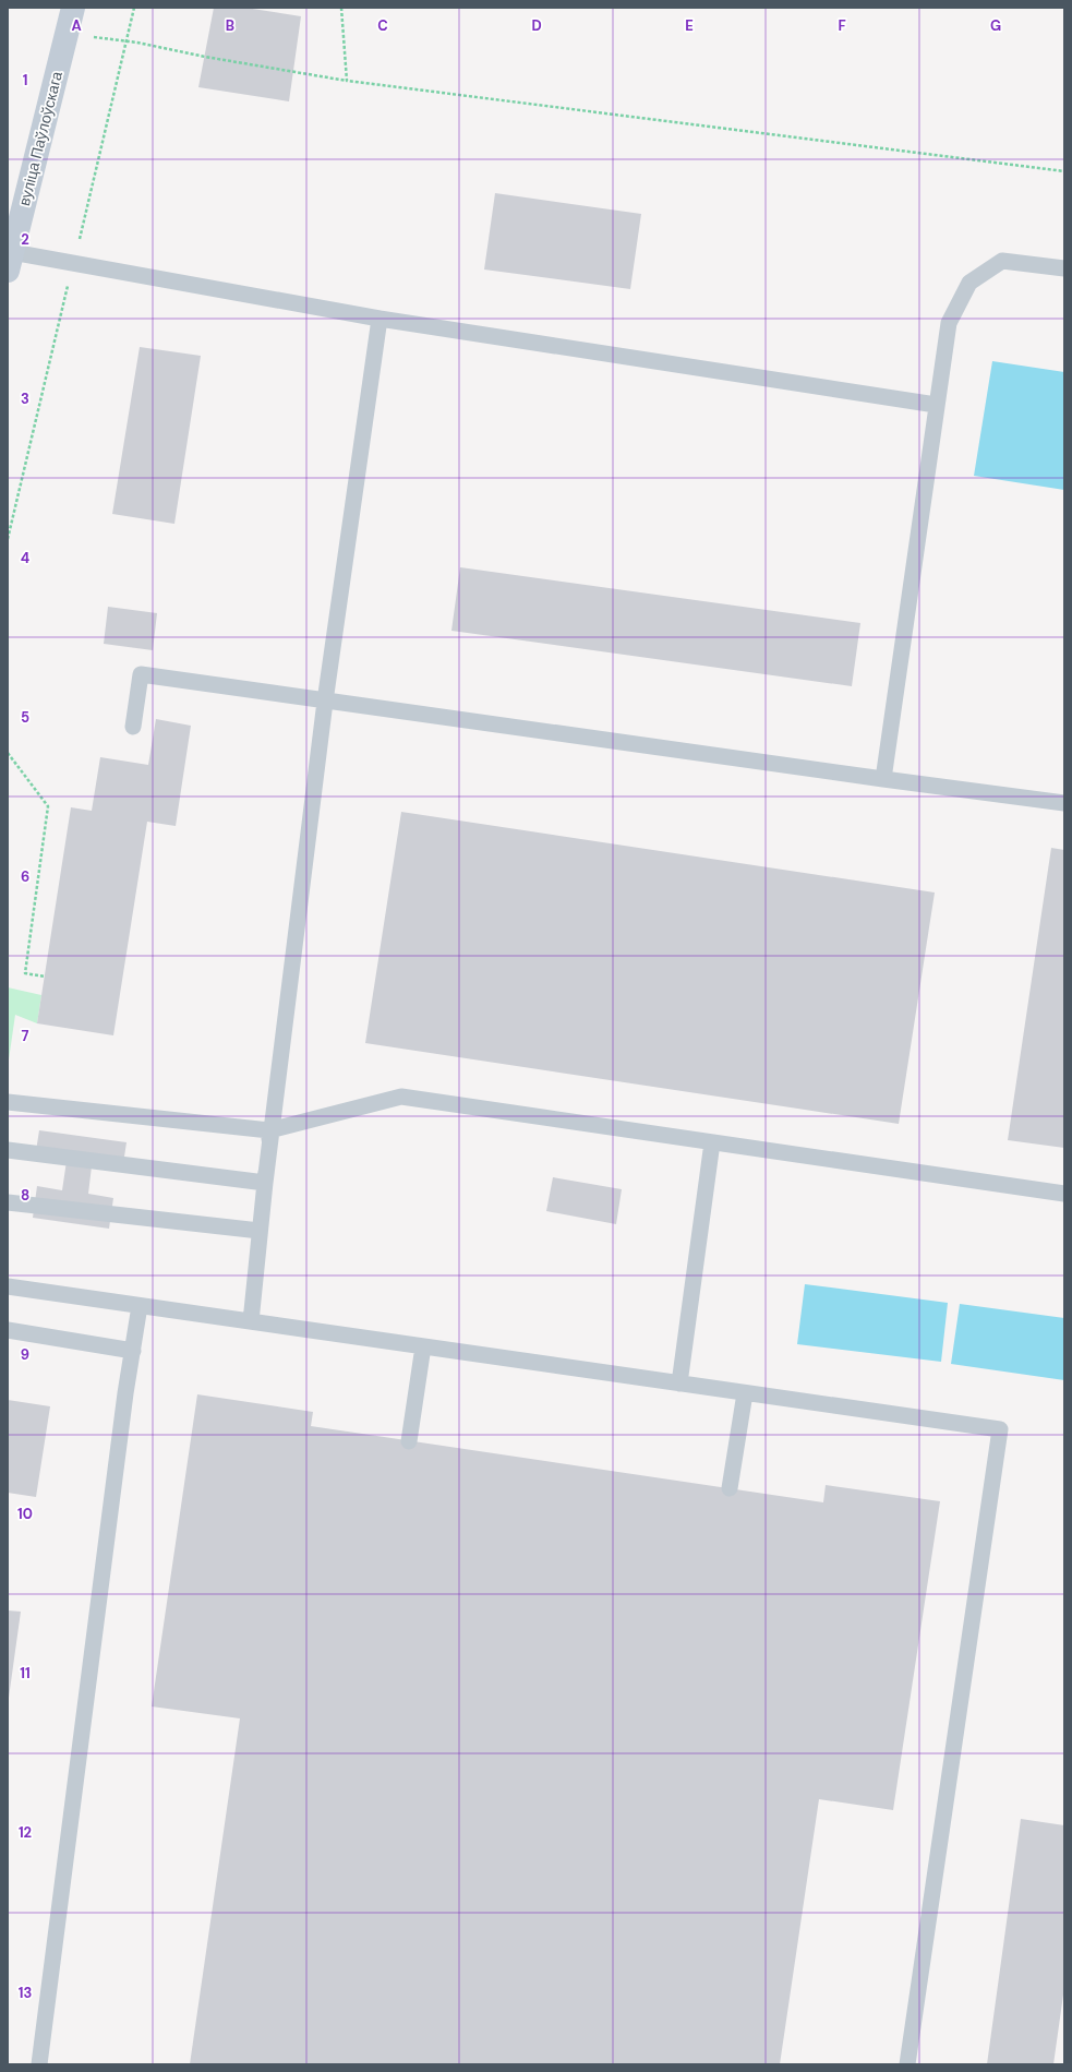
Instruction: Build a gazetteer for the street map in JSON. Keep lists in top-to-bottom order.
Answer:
{
  "streets": {
    "street": ["вуліца Паўлоўскага"]
  },
  "grid": {
    "columns": [
      "A",
      "B",
      "C",
      "D",
      "E",
      "F",
      "G"
    ],
    "rows": [
      "1",
      "2",
      "3",
      "4",
      "5",
      "6",
      "7",
      "8",
      "9",
      "10",
      "11",
      "12",
      "13"
    ]
  }
}
